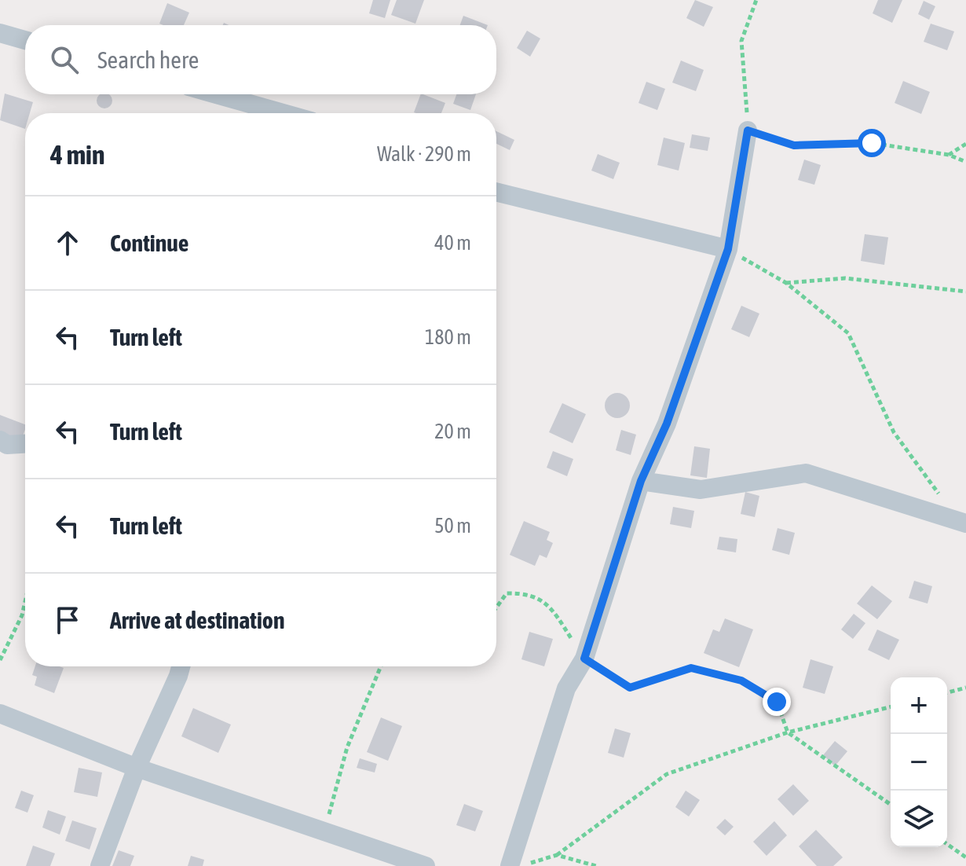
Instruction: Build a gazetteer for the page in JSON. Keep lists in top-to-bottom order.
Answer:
{
  "page": {
    "search": "Search here",
    "heading": ["4 min", "Walk · 290 m"],
    "list": [
      ["Continue", "40 m"],
      ["Turn left", "180 m"],
      ["Turn left", "20 m"],
      ["Turn left", "50 m"],
      "Arrive at destination"
    ],
    "map_buttons": ["+", "−"]
  }
}
